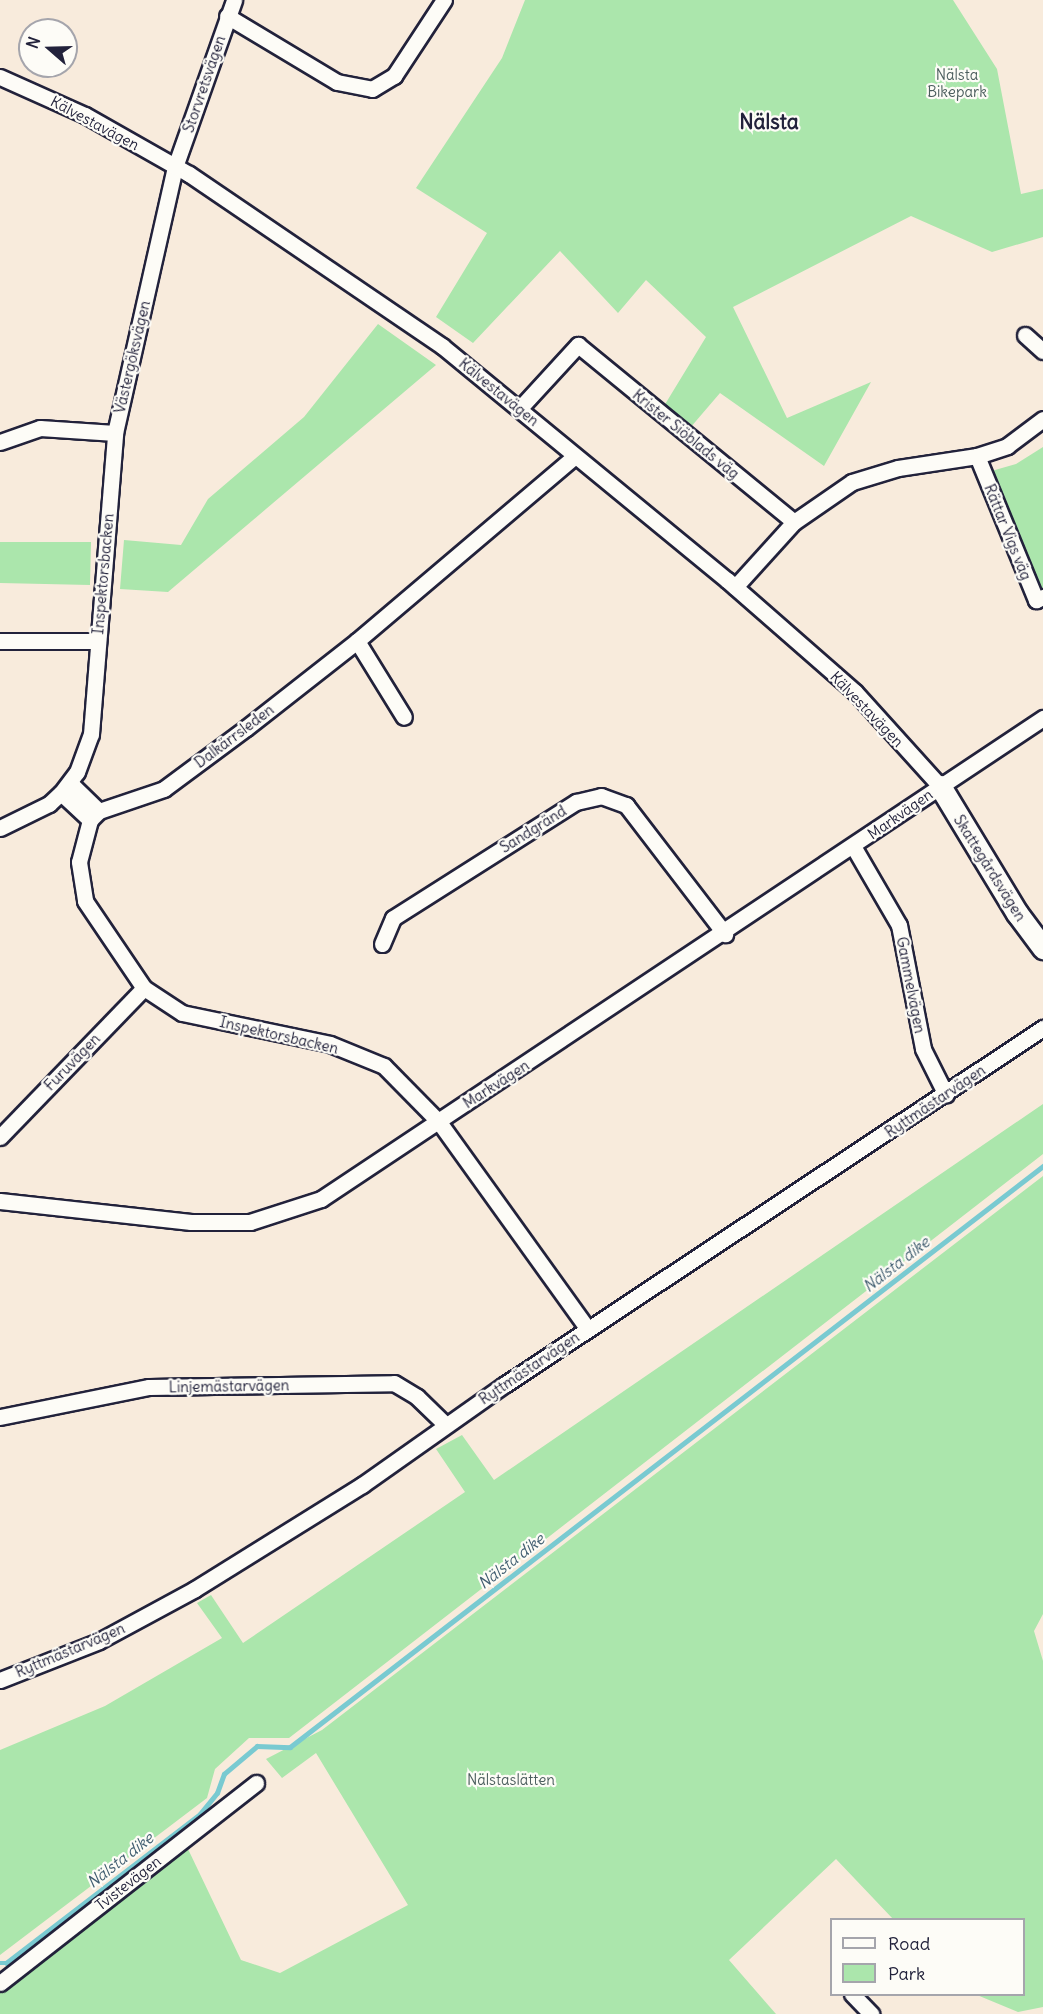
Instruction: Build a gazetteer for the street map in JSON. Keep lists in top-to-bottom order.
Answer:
{
  "streets": {
    "street": [
      "Storvretsvägen",
      "Kälvestavägen",
      "Västergöksvägen",
      "Krister Siöblads väg",
      "Rättar Vigs väg",
      "Inspektorsbacken",
      "Dalkärrsleden",
      "Markvägen",
      "Sandgränd",
      "Skattegårdsvägen",
      "Gammelvägen",
      "Furuvägen",
      "Ryttmästarvägen",
      "Linjemästarvägen",
      "Tvistevägen"
    ]
  },
  "crossings": [
    ["Storvretsvägen", "Kälvestavägen"],
    ["Storvretsvägen", "Västergöksvägen"],
    ["Kälvestavägen", "Västergöksvägen"],
    ["Kälvestavägen", "Krister Siöblads väg"],
    ["Kälvestavägen", "Dalkärrsleden"],
    ["Kälvestavägen", "Markvägen"],
    ["Kälvestavägen", "Skattegårdsvägen"],
    ["Västergöksvägen", "Inspektorsbacken"],
    ["Inspektorsbacken", "Dalkärrsleden"],
    ["Inspektorsbacken", "Markvägen"],
    ["Inspektorsbacken", "Furuvägen"],
    ["Inspektorsbacken", "Ryttmästarvägen"],
    ["Markvägen", "Sandgränd"],
    ["Markvägen", "Skattegårdsvägen"],
    ["Markvägen", "Gammelvägen"],
    ["Gammelvägen", "Ryttmästarvägen"],
    ["Ryttmästarvägen", "Linjemästarvägen"]
  ],
  "districts": ["Nälsta"],
  "water": ["Nälsta dike"],
  "parks": ["Nälsta Bikepark", "Nälstaslätten"],
  "legend": ["Road", "Park"],
  "north": "left"
}
